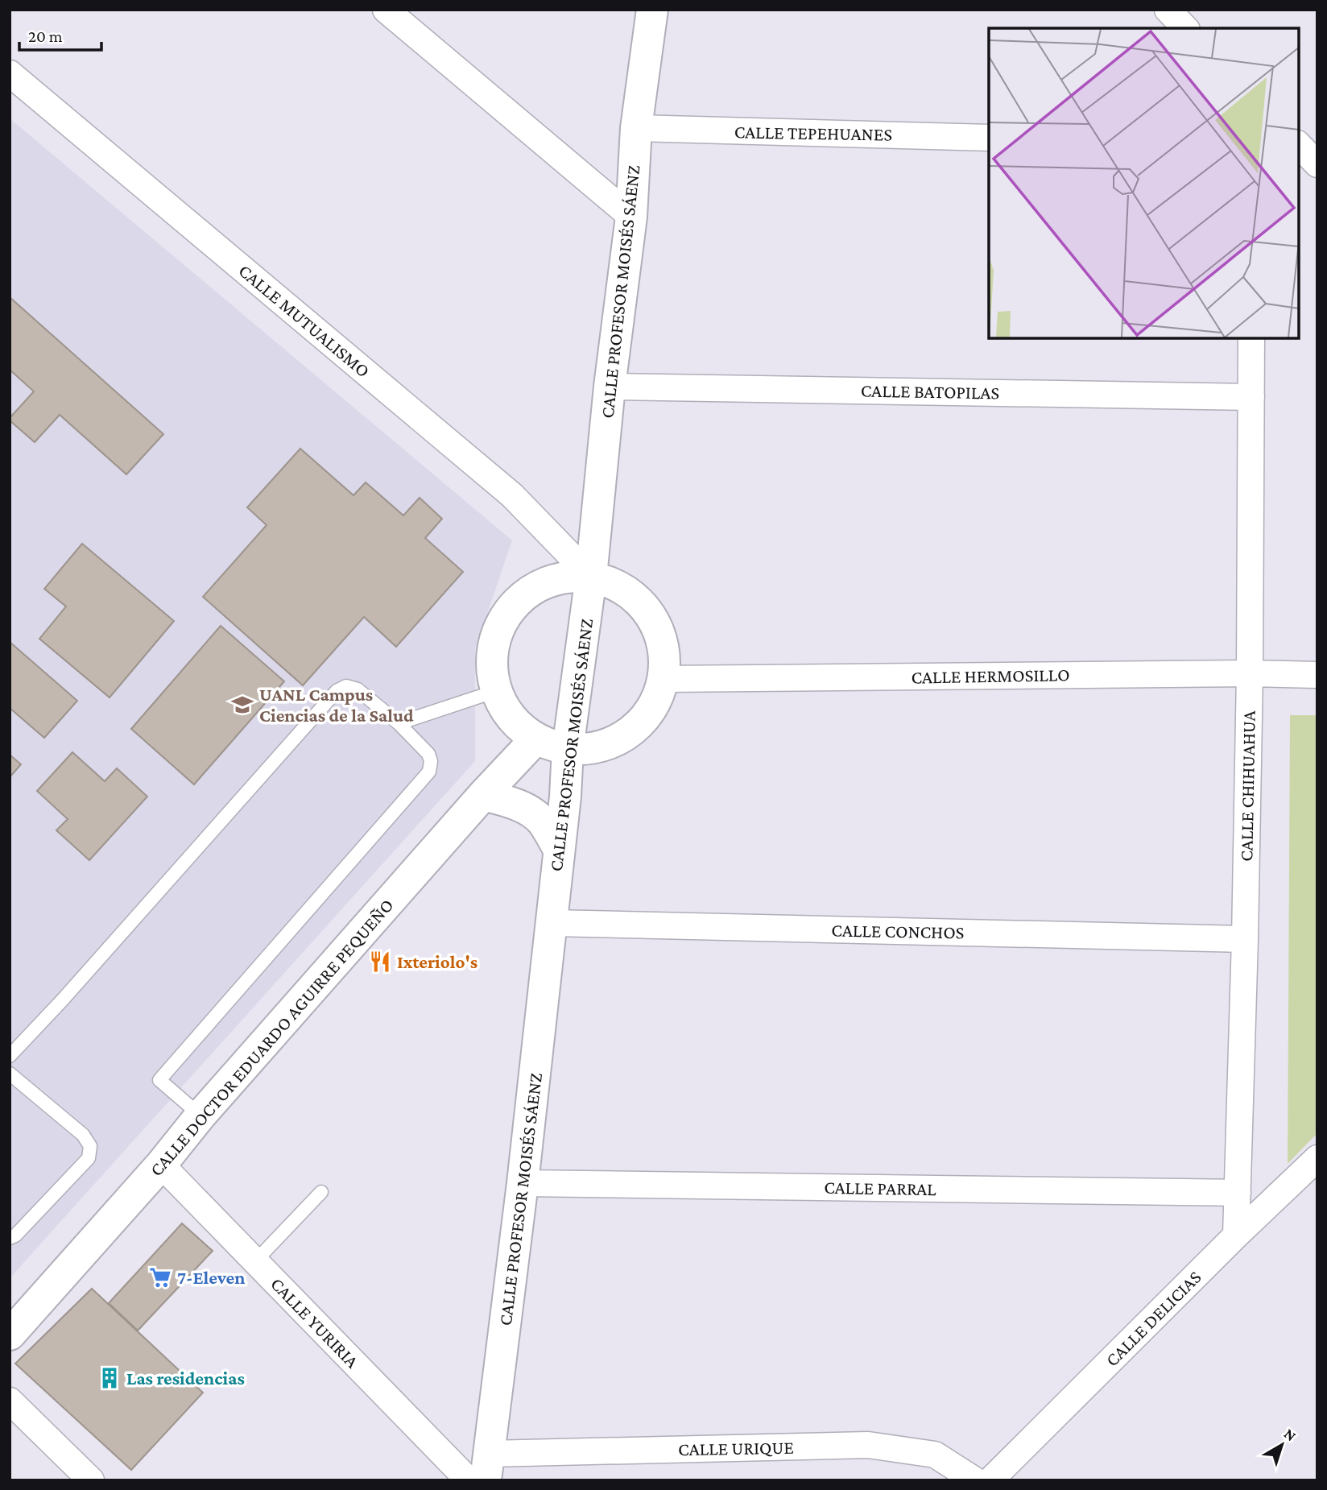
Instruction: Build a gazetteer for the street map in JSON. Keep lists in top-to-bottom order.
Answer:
{
  "streets": {
    "street": [
      "CALLE TEPEHUANES",
      "CALLE PROFESOR MOISÉS SÁENZ",
      "CALLE MUTUALISMO",
      "CALLE BATOPILAS",
      "CALLE HERMOSILLO",
      "CALLE CHIHUAHUA",
      "CALLE CONCHOS",
      "CALLE DOCTOR EDUARDO AGUIRRE PEQUEÑO",
      "CALLE PARRAL",
      "CALLE DELICIAS",
      "CALLE YURIRIA",
      "CALLE URIQUE"
    ]
  },
  "crossings": [
    ["CALLE TEPEHUANES", "CALLE PROFESOR MOISÉS SÁENZ"],
    ["CALLE PROFESOR MOISÉS SÁENZ", "CALLE MUTUALISMO"],
    ["CALLE PROFESOR MOISÉS SÁENZ", "CALLE BATOPILAS"],
    ["CALLE PROFESOR MOISÉS SÁENZ", "CALLE CONCHOS"],
    ["CALLE PROFESOR MOISÉS SÁENZ", "CALLE PARRAL"],
    ["CALLE PROFESOR MOISÉS SÁENZ", "CALLE URIQUE"],
    ["CALLE BATOPILAS", "CALLE CHIHUAHUA"],
    ["CALLE HERMOSILLO", "CALLE CHIHUAHUA"],
    ["CALLE CHIHUAHUA", "CALLE CONCHOS"],
    ["CALLE CHIHUAHUA", "CALLE PARRAL"],
    ["CALLE CHIHUAHUA", "CALLE DELICIAS"],
    ["CALLE DOCTOR EDUARDO AGUIRRE PEQUEÑO", "CALLE YURIRIA"]
  ],
  "places": {
    "school or university": ["UANL Campus Ciencias de la Salud"],
    "restaurant": ["Ixteriolo's"],
    "supermarket": ["7-Eleven"],
    "building": ["Las residencias"]
  },
  "scale_bar": "20 m",
  "north": "top right"
}
